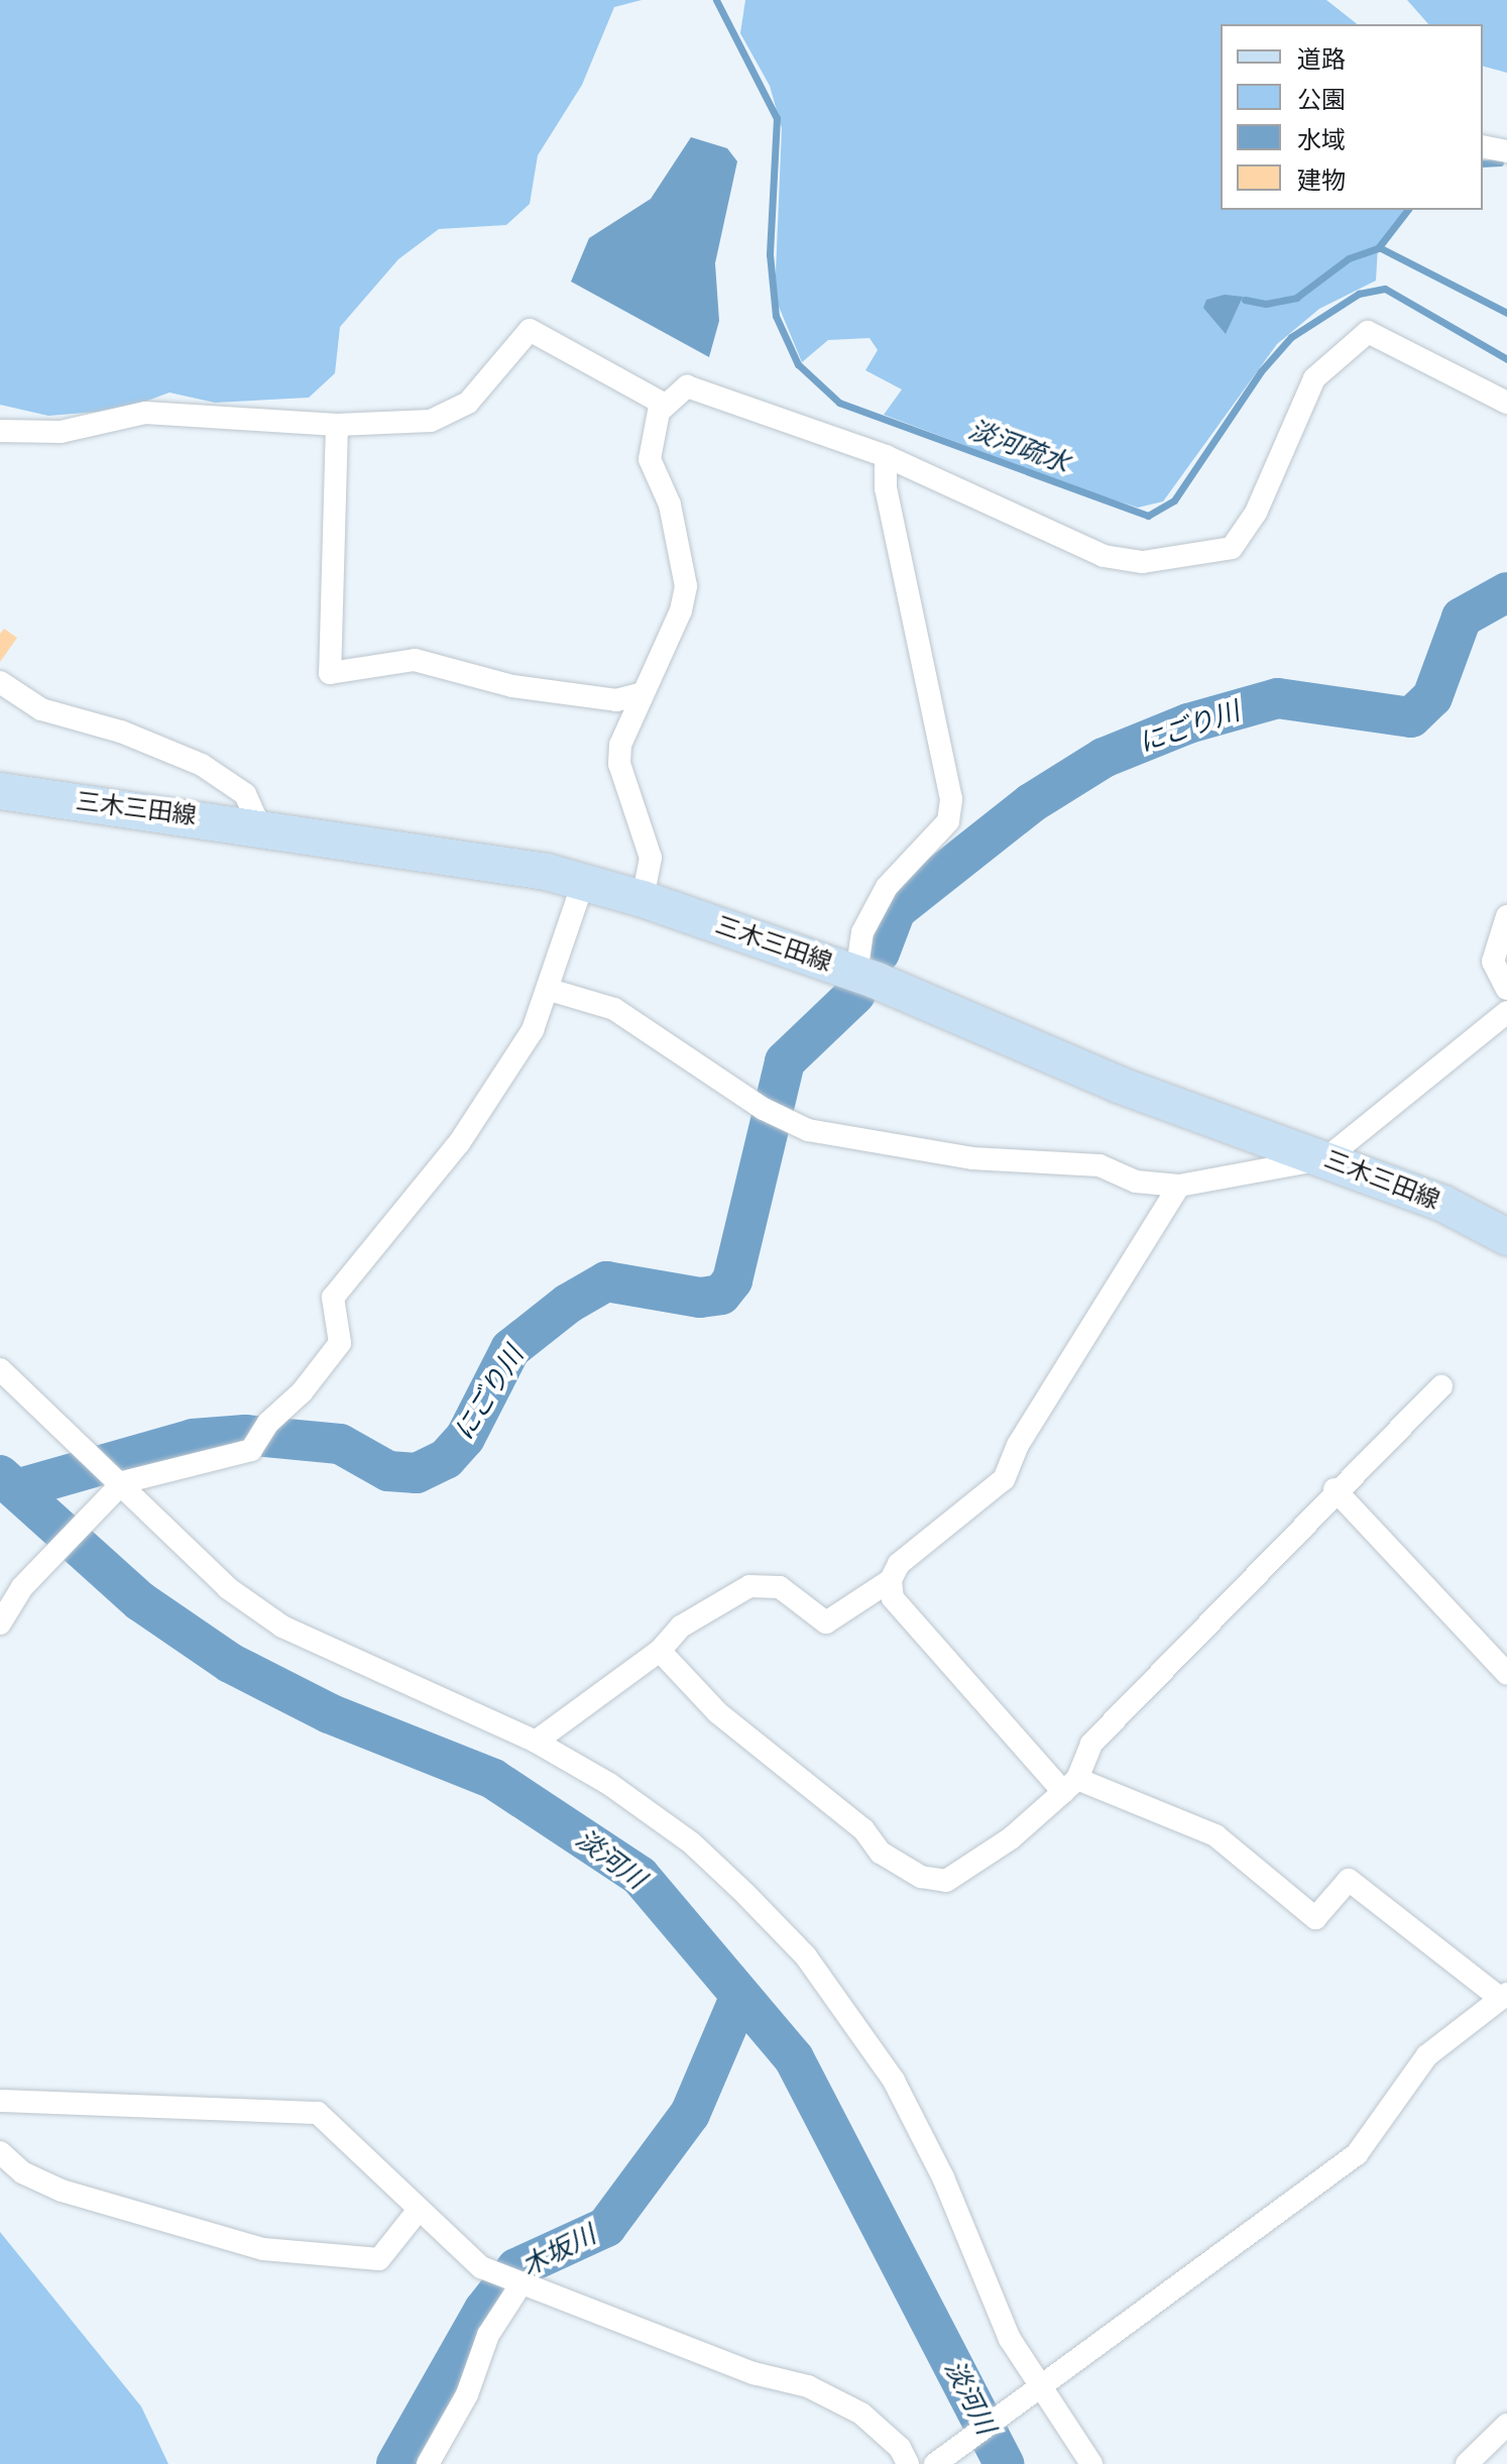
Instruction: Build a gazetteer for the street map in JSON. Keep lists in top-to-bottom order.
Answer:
{
  "streets": {
    "main road": ["三木三田線"]
  },
  "water": [
    "淡河疏水",
    "にごり川",
    "淡河川",
    "木坂川"
  ],
  "legend": [
    "道路",
    "公園",
    "水域",
    "建物"
  ]
}
